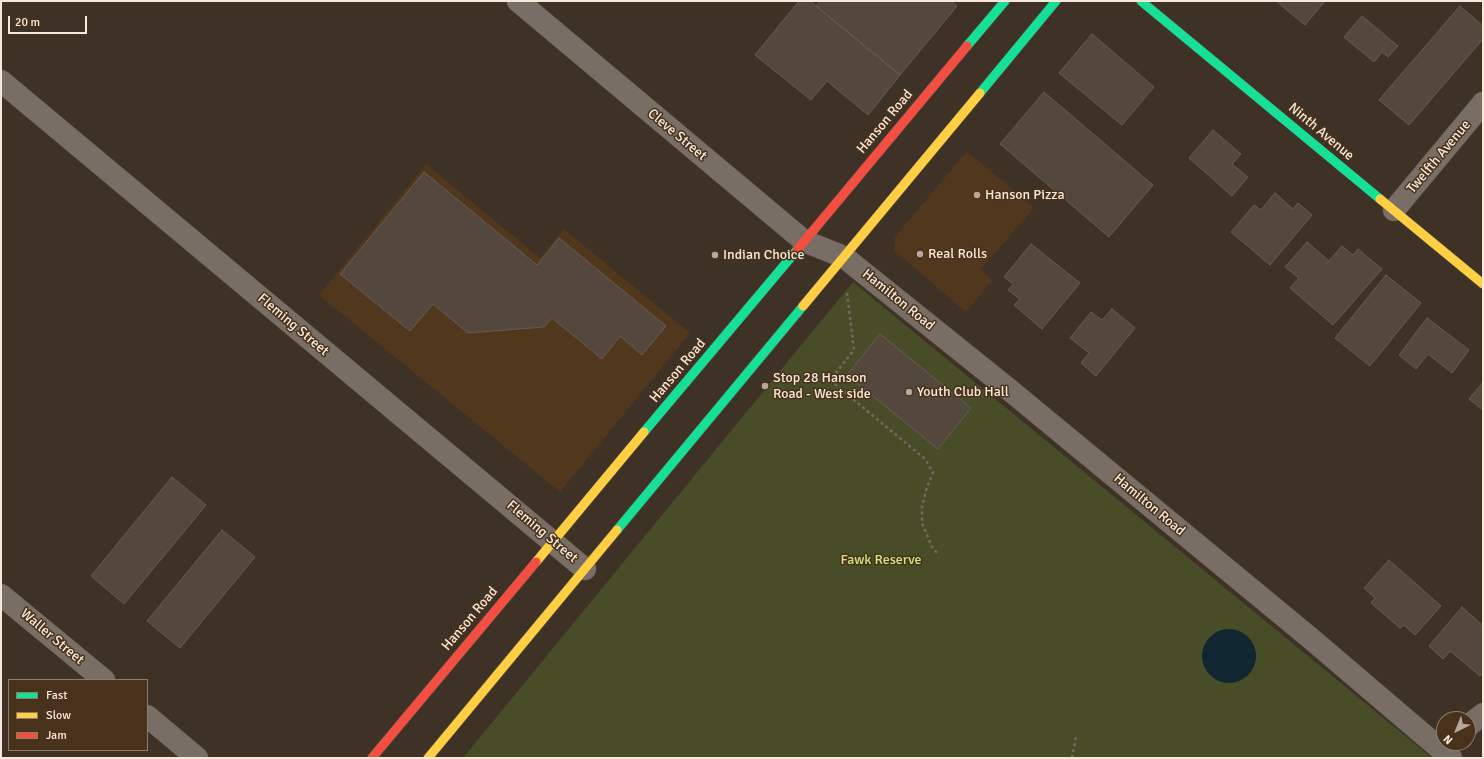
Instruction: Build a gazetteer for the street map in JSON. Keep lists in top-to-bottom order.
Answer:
{
  "streets": {
    "main road": ["Hanson Road", "Ninth Avenue"],
    "street": [
      "Cleve Street",
      "Twelfth Avenue",
      "Hamilton Road",
      "Fleming Street",
      "Waller Street"
    ]
  },
  "crossings": [
    ["Hanson Road", "Cleve Street"],
    ["Hanson Road", "Fleming Street"],
    ["Ninth Avenue", "Twelfth Avenue"],
    ["Cleve Street", "Hamilton Road"]
  ],
  "parks": ["Fawk Reserve"],
  "places": [
    "Hanson Pizza",
    "Real Rolls",
    "Indian Choice",
    "Stop 28 Hanson Road - West side",
    "Youth Club Hall"
  ],
  "legend": ["Fast", "Slow", "Jam"],
  "scale_bar": "20 m",
  "north": "bottom left"
}
